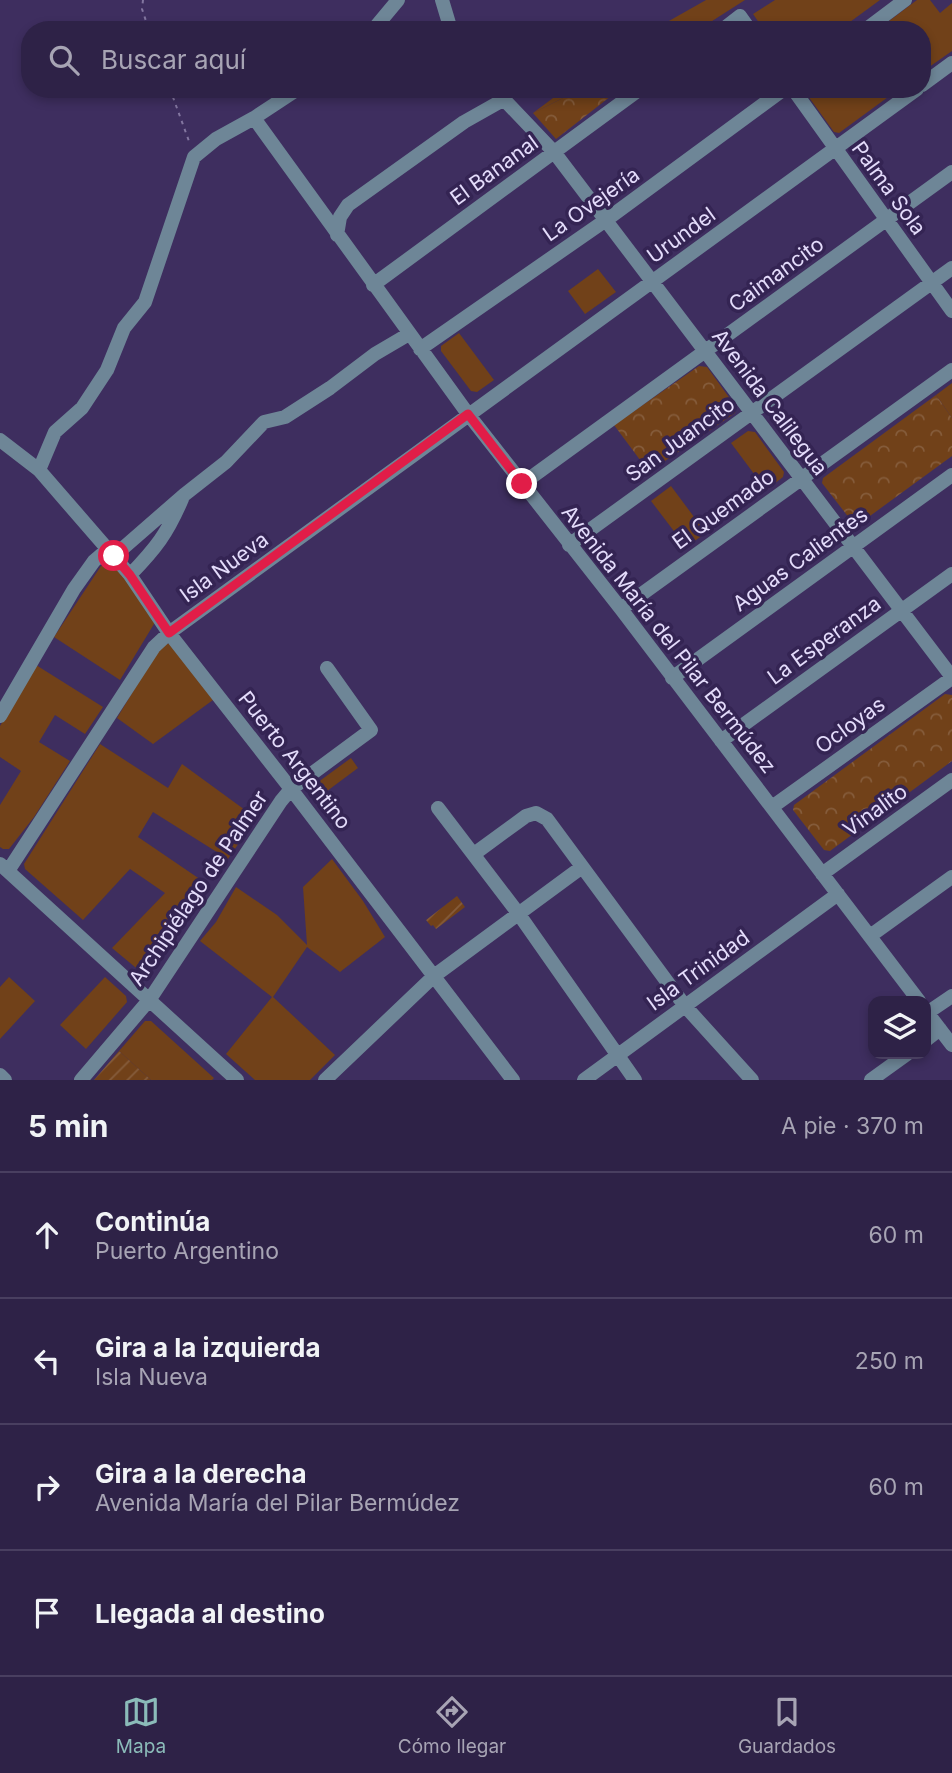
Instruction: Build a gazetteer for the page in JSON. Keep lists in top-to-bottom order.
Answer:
{
  "streets": {
    "street": [
      "El Bananal",
      "Palma Sola",
      "La Ovejería",
      "Urundel",
      "Caimancito",
      "Avenida Calilegua",
      "San Juancito",
      "El Quemado",
      "Aguas Calientes",
      "Isla Nueva",
      "Avenida María del Pilar Bermúdez",
      "La Esperanza",
      "Ocloyas",
      "Puerto Argentino",
      "Vinalito",
      "Archipiélago de Palmer",
      "Isla Trinidad"
    ]
  },
  "crossings": [
    ["El Bananal", "Avenida Calilegua"],
    ["El Bananal", "Avenida María del Pilar Bermúdez"],
    ["Palma Sola", "Urundel"],
    ["Palma Sola", "Caimancito"],
    ["Palma Sola", "San Juancito"],
    ["La Ovejería", "Avenida Calilegua"],
    ["La Ovejería", "Avenida María del Pilar Bermúdez"],
    ["Urundel", "Avenida Calilegua"],
    ["Urundel", "Isla Nueva"],
    ["Urundel", "Avenida María del Pilar Bermúdez"],
    ["Caimancito", "Avenida Calilegua"],
    ["Caimancito", "Avenida María del Pilar Bermúdez"],
    ["Avenida Calilegua", "San Juancito"],
    ["Avenida Calilegua", "El Quemado"],
    ["Avenida Calilegua", "Aguas Calientes"],
    ["Avenida Calilegua", "La Esperanza"],
    ["Avenida Calilegua", "Ocloyas"],
    ["San Juancito", "Avenida María del Pilar Bermúdez"],
    ["El Quemado", "Avenida María del Pilar Bermúdez"],
    ["Aguas Calientes", "Avenida María del Pilar Bermúdez"],
    ["Isla Nueva", "Avenida María del Pilar Bermúdez"],
    ["Isla Nueva", "Puerto Argentino"],
    ["Avenida María del Pilar Bermúdez", "La Esperanza"],
    ["Avenida María del Pilar Bermúdez", "Ocloyas"],
    ["Avenida María del Pilar Bermúdez", "Vinalito"],
    ["Avenida María del Pilar Bermúdez", "Isla Trinidad"],
    ["Puerto Argentino", "Archipiélago de Palmer"]
  ],
  "page": {
    "search": "Buscar aquí",
    "heading": ["5 min", "A pie · 370 m"],
    "list": [
      ["Continúa", "Puerto Argentino", "60 m"],
      ["Gira a la izquierda", "Isla Nueva", "250 m"],
      ["Gira a la derecha", "Avenida María del Pilar Bermúdez", "60 m"],
      "Llegada al destino"
    ],
    "nav": ["Mapa", "Cómo llegar", "Guardados"]
  }
}
